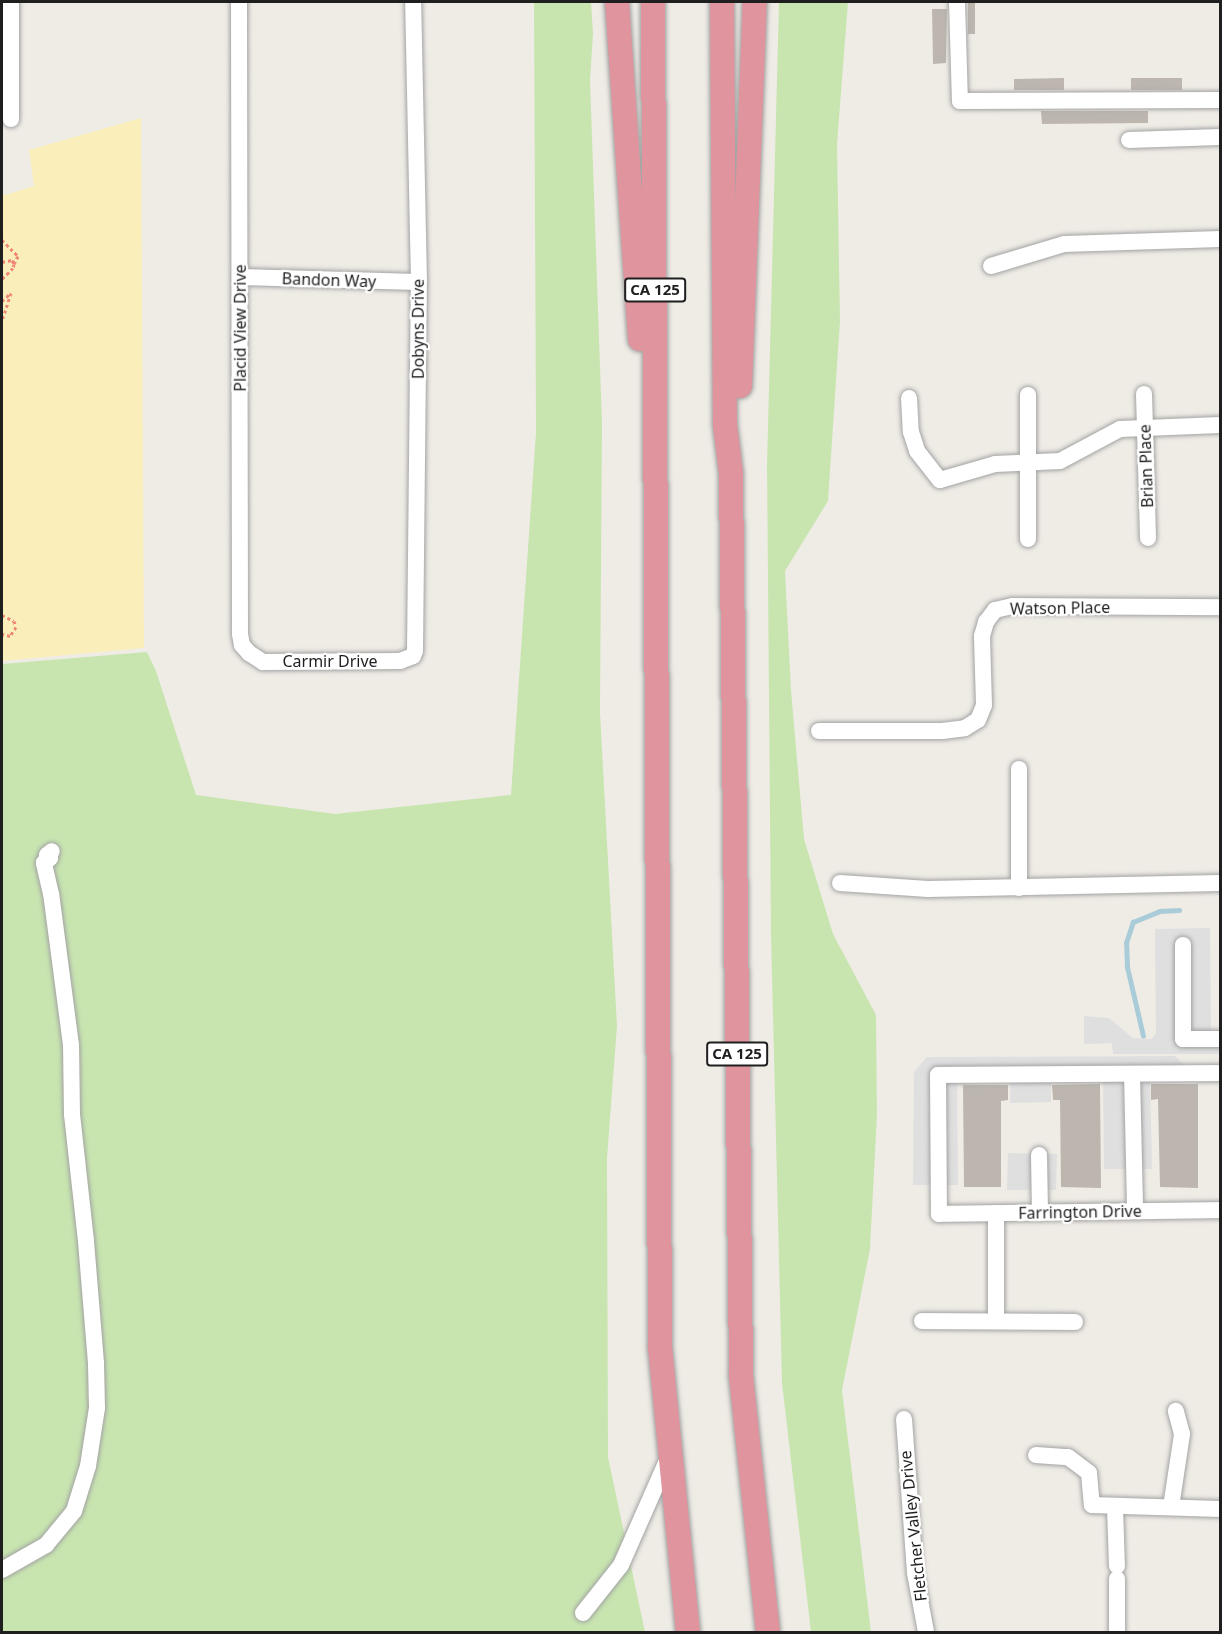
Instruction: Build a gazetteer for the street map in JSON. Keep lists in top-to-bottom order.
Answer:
{
  "streets": {
    "highway": ["CA 125"],
    "street": [
      "Bandon Way",
      "Placid View Drive",
      "Dobyns Drive",
      "Brian Place",
      "Watson Place",
      "Carmir Drive",
      "Farrington Drive",
      "Fletcher Valley Drive"
    ]
  },
  "crossings": [
    ["Bandon Way", "Placid View Drive"],
    ["Bandon Way", "Dobyns Drive"],
    ["Placid View Drive", "Carmir Drive"],
    ["Dobyns Drive", "Carmir Drive"]
  ]
}
